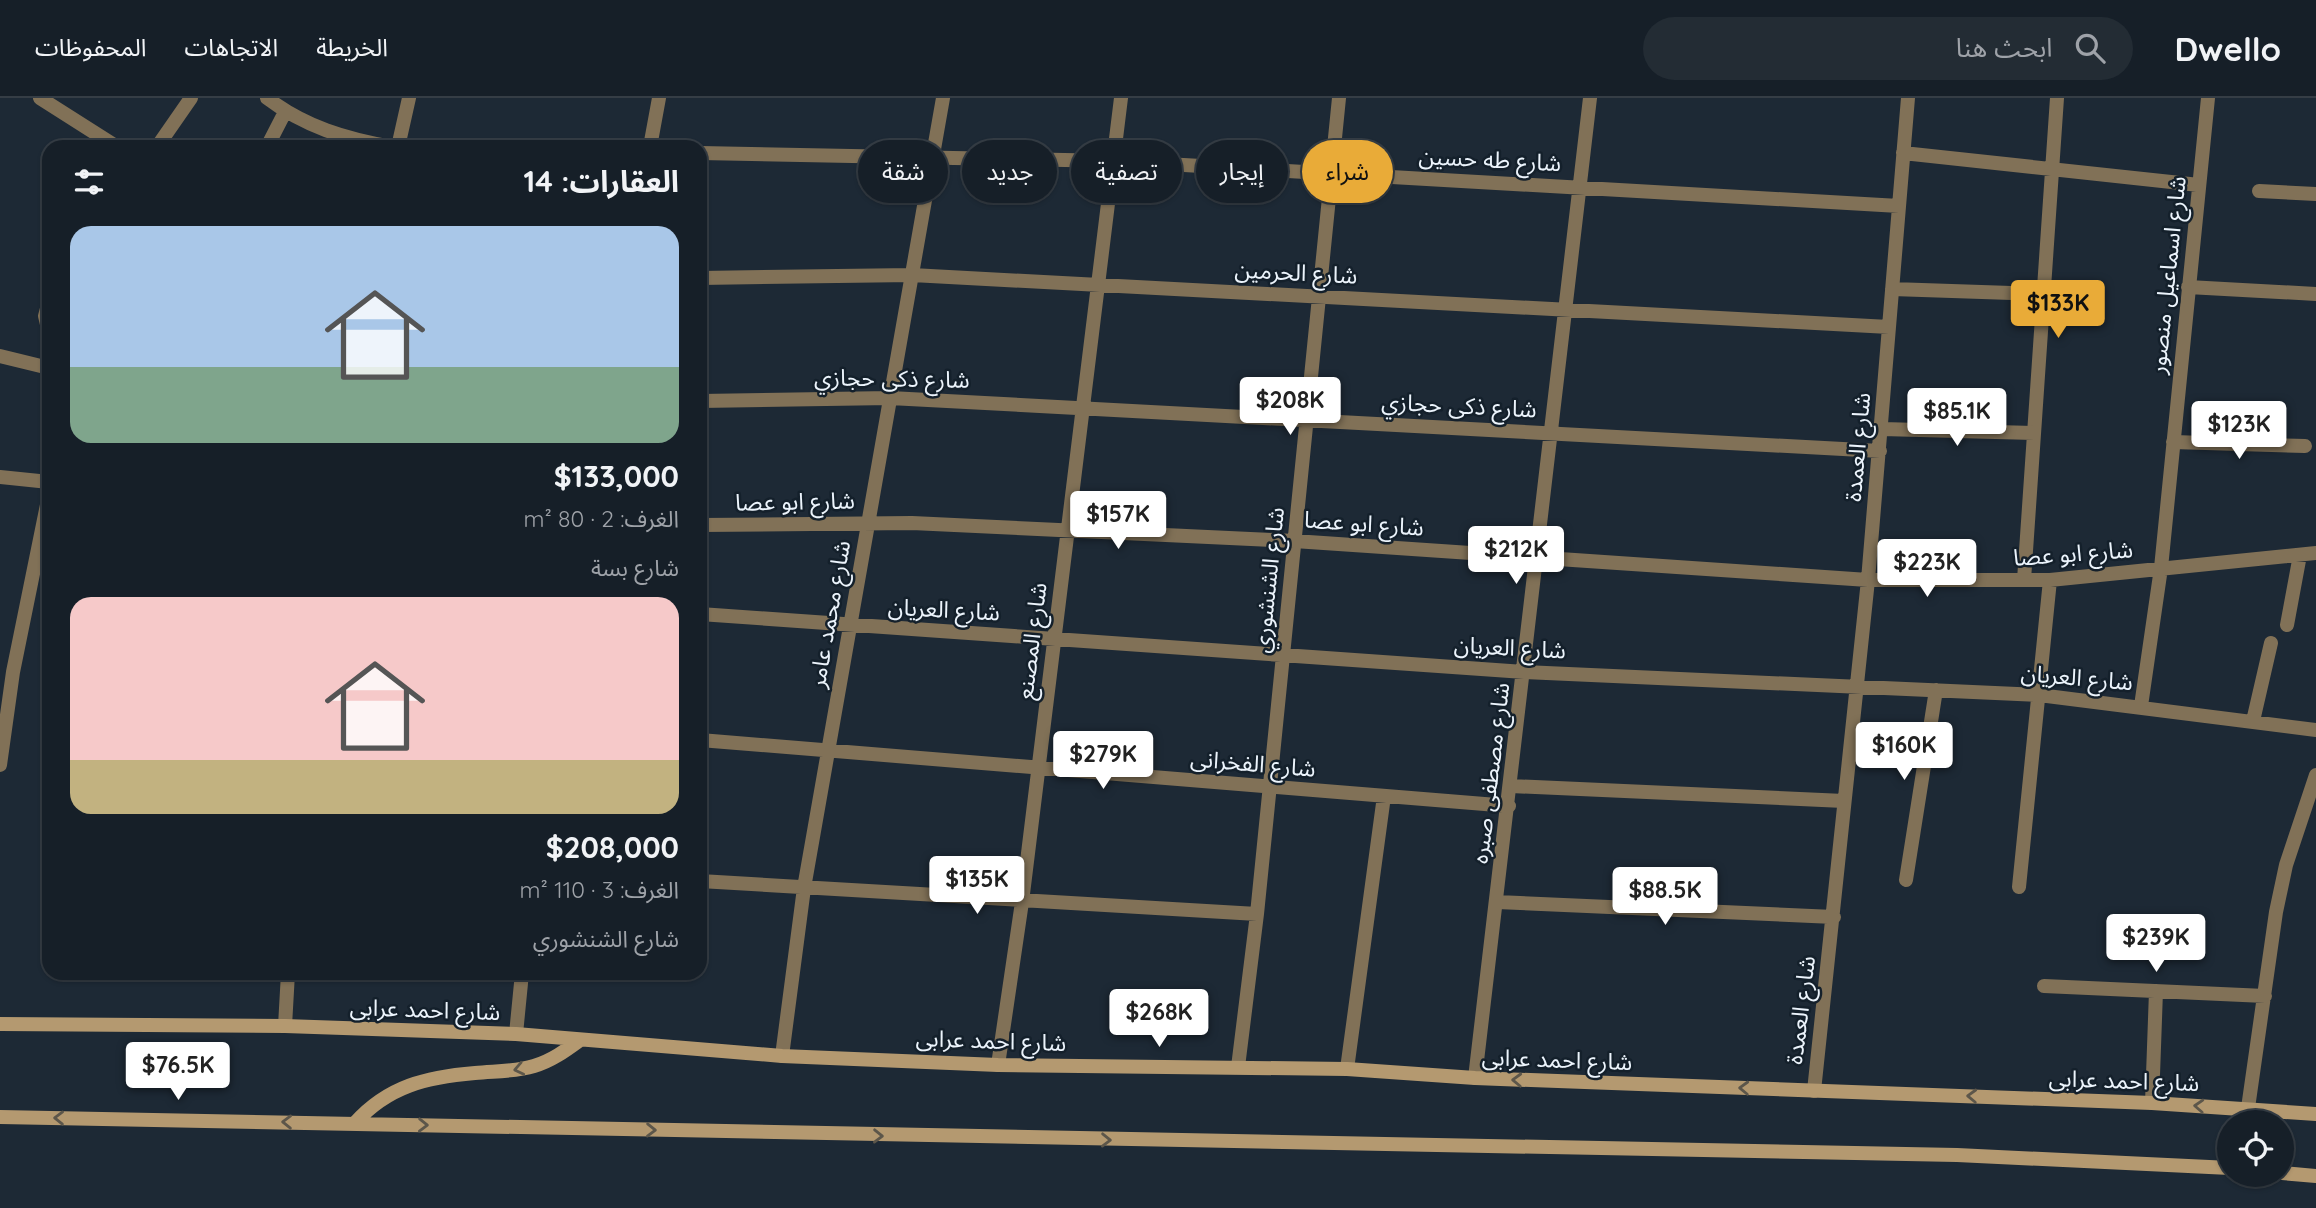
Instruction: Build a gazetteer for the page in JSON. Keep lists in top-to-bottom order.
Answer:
{
  "streets": {
    "main road": ["شارع احمد عرابى"],
    "street": [
      "شارع طه حسين",
      "شارع الحرمين",
      "شارع اسماعيل منصور",
      "شارع ذكى حجازي",
      "شارع العمدة",
      "شارع ابو عصا",
      "شارع الشنشوري",
      "شارع العريان",
      "شارع محمد عامر",
      "شارع المصنع",
      "شارع الفخرانى",
      "شارع مصطفى صبره"
    ]
  },
  "crossings": [
    ["شارع طه حسين", "شارع العمدة"],
    ["شارع طه حسين", "شارع مصطفى صبره"],
    ["شارع الحرمين", "شارع العمدة"],
    ["شارع الحرمين", "شارع الشنشوري"],
    ["شارع الحرمين", "شارع محمد عامر"],
    ["شارع الحرمين", "شارع المصنع"],
    ["شارع الحرمين", "شارع مصطفى صبره"],
    ["شارع اسماعيل منصور", "شارع ابو عصا"],
    ["شارع اسماعيل منصور", "شارع العريان"],
    ["شارع ذكى حجازي", "شارع العمدة"],
    ["شارع ذكى حجازي", "شارع الشنشوري"],
    ["شارع ذكى حجازي", "شارع محمد عامر"],
    ["شارع ذكى حجازي", "شارع المصنع"],
    ["شارع ذكى حجازي", "شارع مصطفى صبره"],
    ["شارع العمدة", "شارع ابو عصا"],
    ["شارع العمدة", "شارع العريان"],
    ["شارع العمدة", "شارع احمد عرابى"],
    ["شارع ابو عصا", "شارع الشنشوري"],
    ["شارع ابو عصا", "شارع محمد عامر"],
    ["شارع ابو عصا", "شارع المصنع"],
    ["شارع ابو عصا", "شارع مصطفى صبره"],
    ["شارع الشنشوري", "شارع العريان"],
    ["شارع الشنشوري", "شارع الفخرانى"],
    ["شارع الشنشوري", "شارع احمد عرابى"],
    ["شارع العريان", "شارع محمد عامر"],
    ["شارع العريان", "شارع المصنع"],
    ["شارع العريان", "شارع مصطفى صبره"],
    ["شارع محمد عامر", "شارع الفخرانى"],
    ["شارع محمد عامر", "شارع احمد عرابى"],
    ["شارع المصنع", "شارع الفخرانى"],
    ["شارع المصنع", "شارع احمد عرابى"],
    ["شارع الفخرانى", "شارع مصطفى صبره"],
    ["شارع مصطفى صبره", "شارع احمد عرابى"]
  ],
  "page": {
    "header": "Dwello",
    "search": "ابحث هنا",
    "nav": ["الخريطة", "الاتجاهات", "المحفوظات"],
    "chip": [
      "شراء",
      "إيجار",
      "تصفية",
      "جديد",
      "شقة"
    ],
    "heading": "العقارات: 14",
    "list": [
      {
        "name": "$133,000",
        "note": "الغرف: 2 · 80 m² · شارع بسة"
      },
      {
        "name": "$208,000",
        "note": "الغرف: 3 · 110 m² · شارع الشنشوري"
      }
    ],
    "price": [
      "$133K",
      "$208K",
      "$85.1K",
      "$123K",
      "$157K",
      "$212K",
      "$223K",
      "$160K",
      "$279K",
      "$135K",
      "$88.5K",
      "$239K",
      "$268K",
      "$76.5K"
    ]
  }
}
